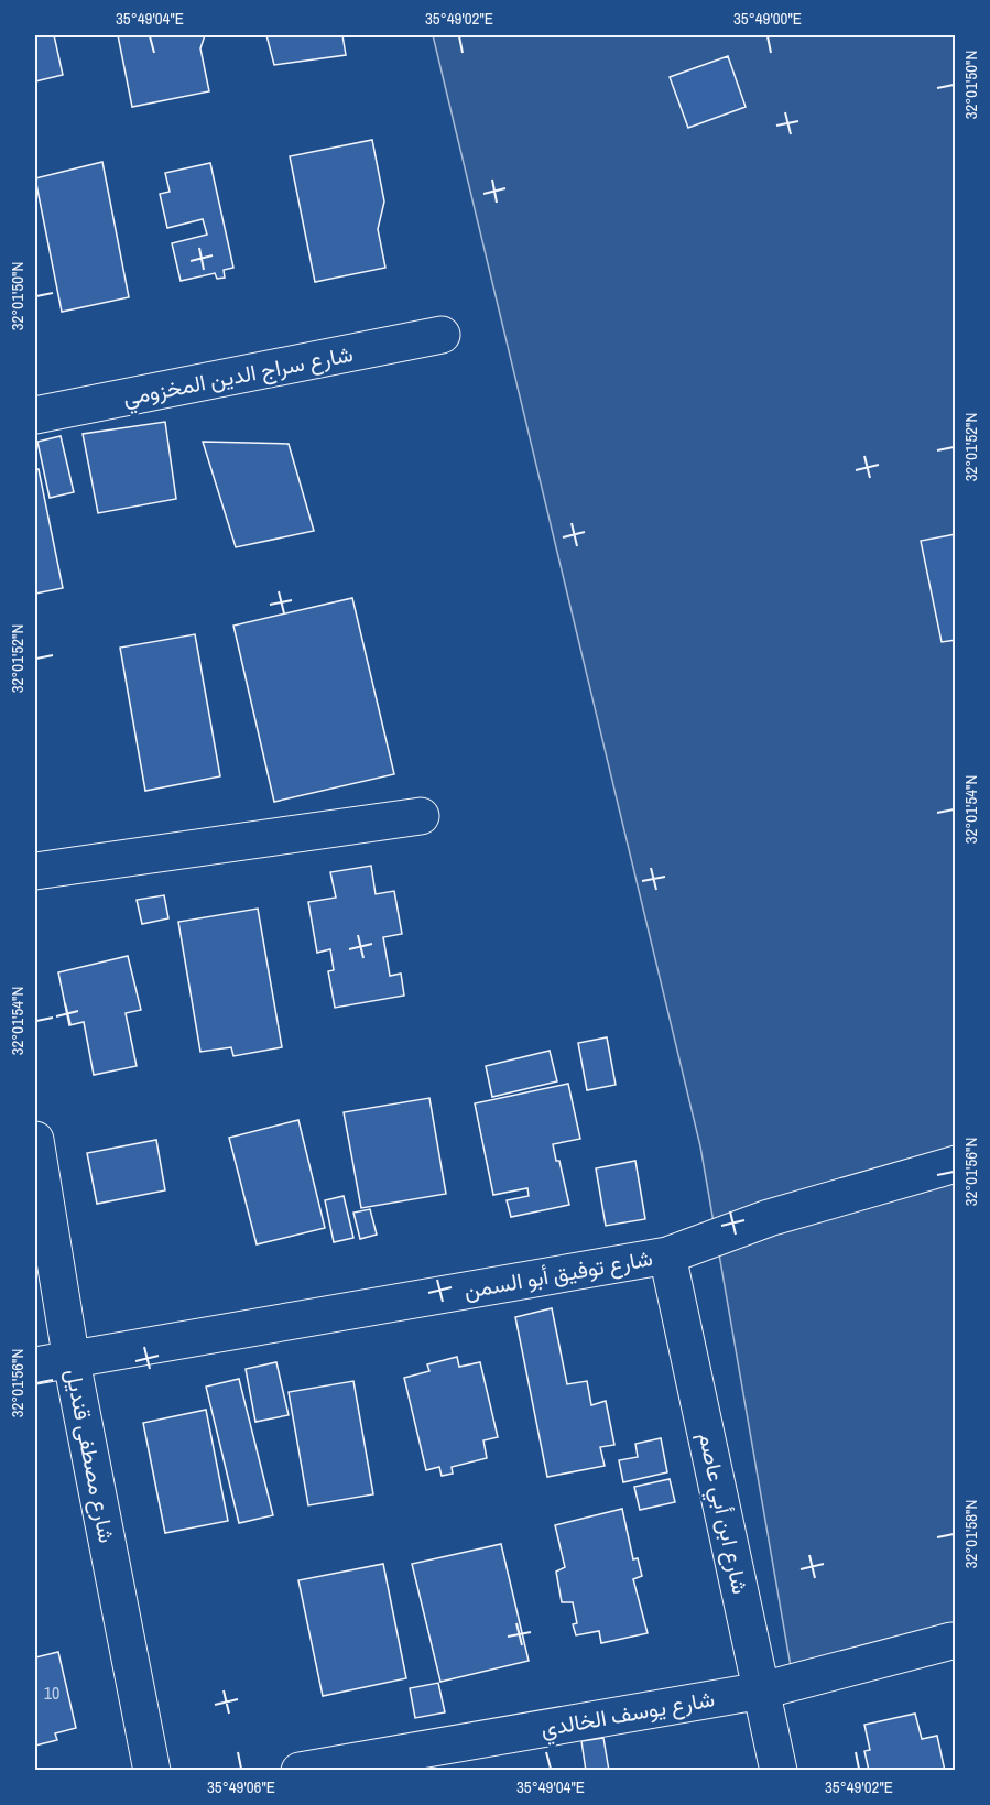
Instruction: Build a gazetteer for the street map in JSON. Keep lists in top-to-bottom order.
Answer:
{
  "streets": {
    "street": [
      "شارع سراج الدين المخزومي",
      "شارع توفيق أبو السمن",
      "شارع مصطفى قنديل",
      "شارع ابن أبي عاصم",
      "شارع يوسف الخالدي"
    ]
  },
  "crossings": [
    ["شارع توفيق أبو السمن", "شارع مصطفى قنديل"],
    ["شارع توفيق أبو السمن", "شارع ابن أبي عاصم"],
    ["شارع ابن أبي عاصم", "شارع يوسف الخالدي"]
  ],
  "house_numbers": ["10"],
  "coordinates": [
    "35°49'04\"E",
    "35°49'02\"E",
    "35°49'00\"E",
    "32°01'50\"N",
    "32°01'52\"N",
    "32°01'54\"N",
    "32°01'56\"N",
    "32°01'58\"N",
    "35°49'06\"E"
  ]
}
